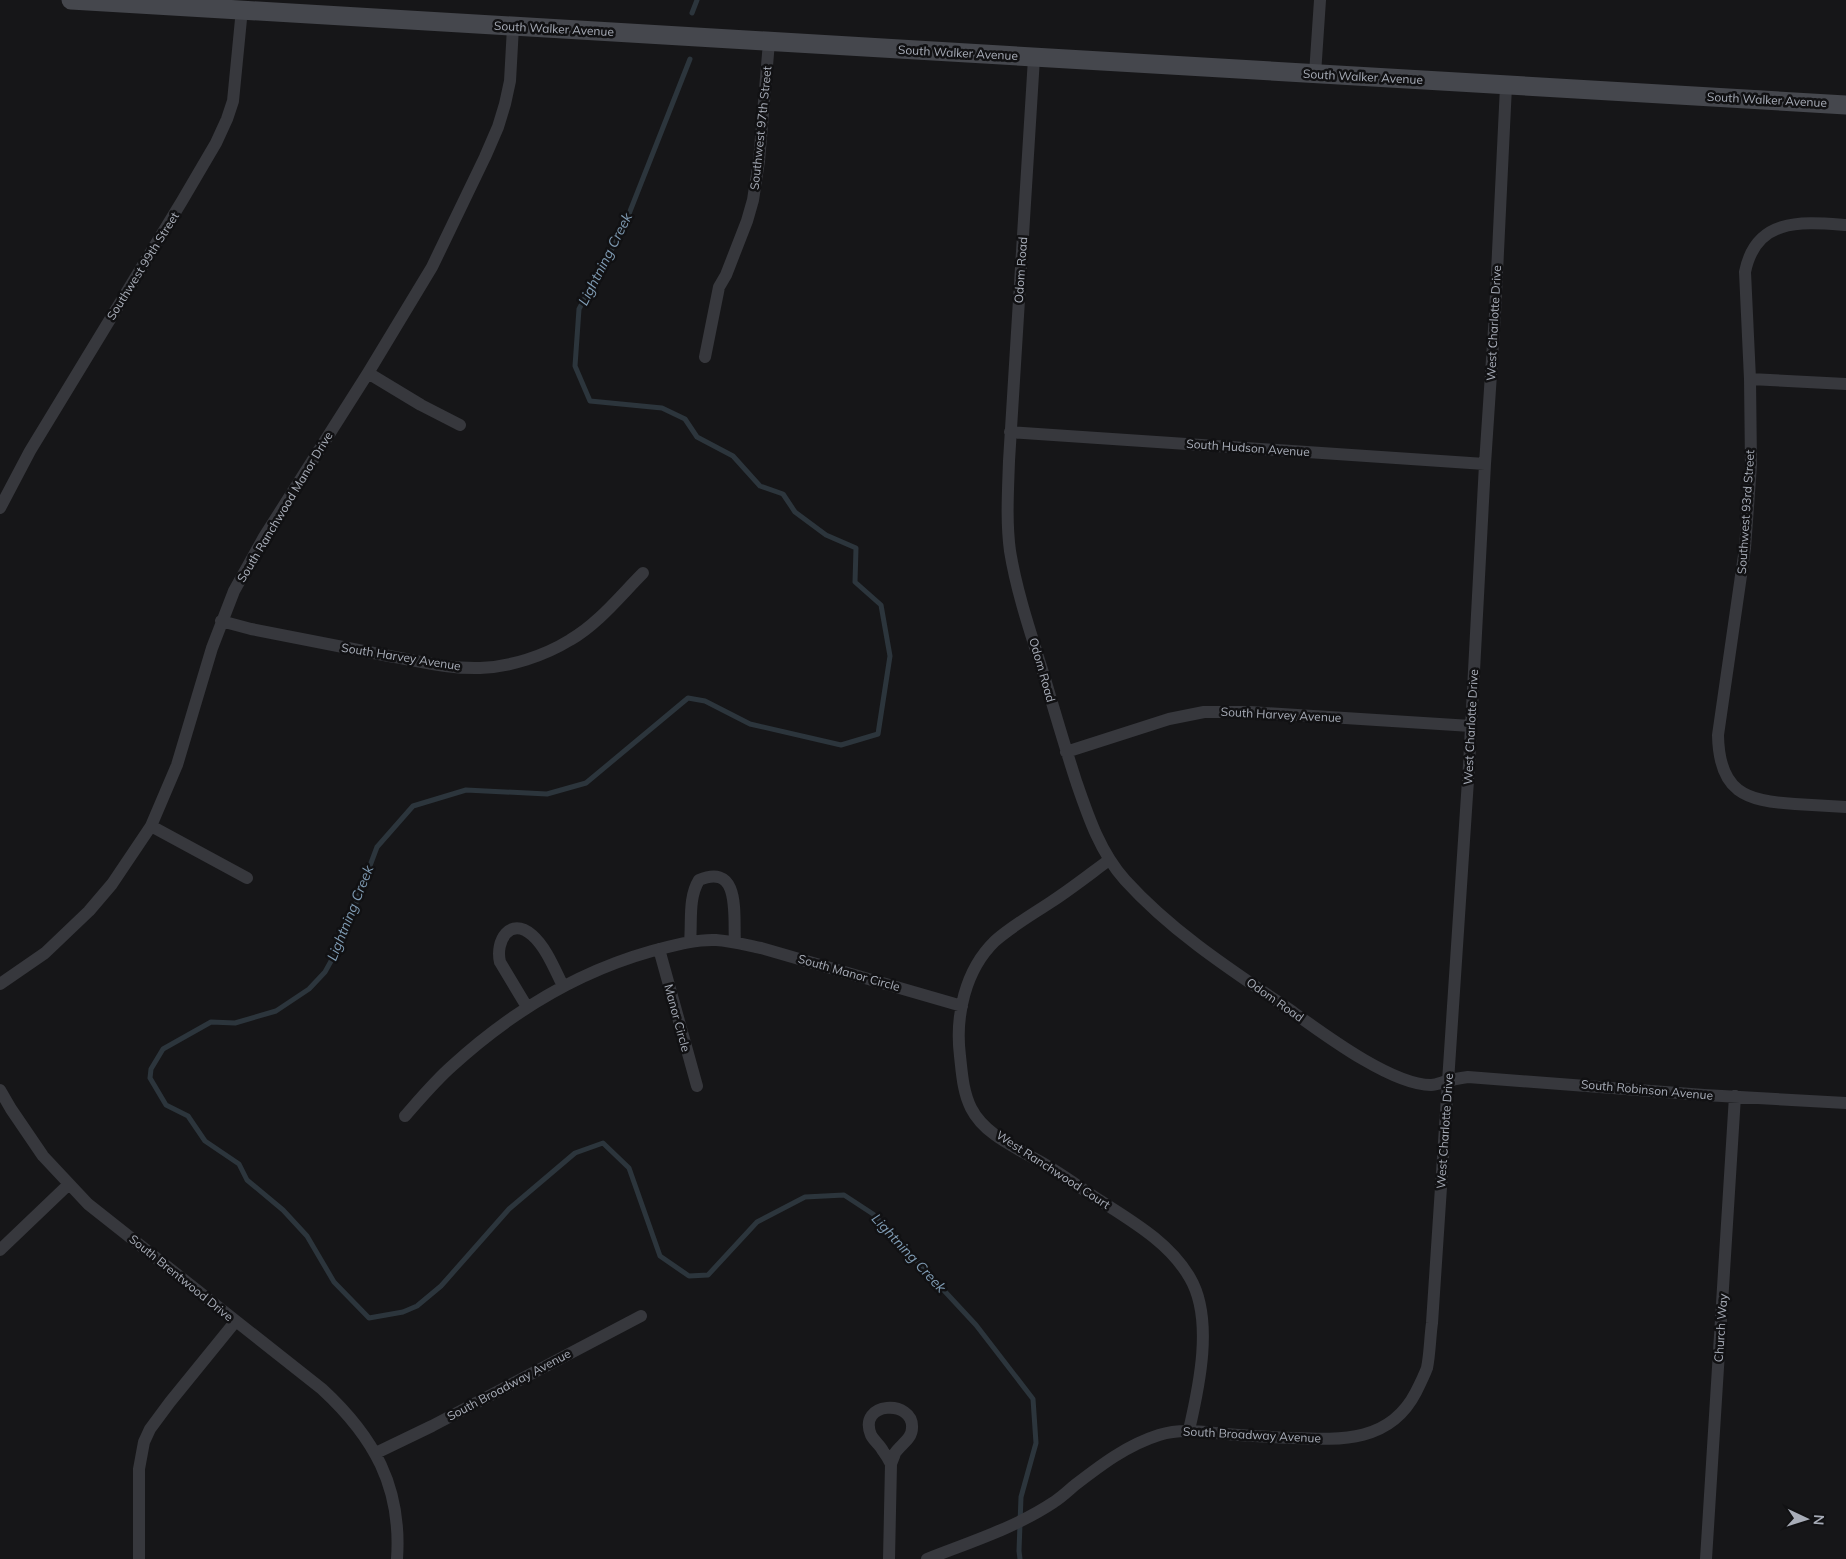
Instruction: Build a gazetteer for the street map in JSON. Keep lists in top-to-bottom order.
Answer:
{
  "streets": {
    "main road": ["South Walker Avenue"],
    "street": [
      "Southwest 97th Street",
      "Southwest 99th Street",
      "Odom Road",
      "West Charlotte Drive",
      "South Hudson Avenue",
      "South Ranchwood Manor Drive",
      "Southwest 93rd Street",
      "South Harvey Avenue",
      "South Manor Circle",
      "Manor Circle",
      "South Robinson Avenue",
      "West Ranchwood Court",
      "South Brentwood Drive",
      "Church Way",
      "South Broadway Avenue"
    ]
  },
  "crossings": [
    ["South Walker Avenue", "Southwest 97th Street"],
    ["South Walker Avenue", "Southwest 99th Street"],
    ["South Walker Avenue", "Odom Road"],
    ["South Walker Avenue", "West Charlotte Drive"],
    ["South Walker Avenue", "South Ranchwood Manor Drive"],
    ["Odom Road", "West Charlotte Drive"],
    ["Odom Road", "South Hudson Avenue"],
    ["Odom Road", "South Harvey Avenue"],
    ["Odom Road", "South Robinson Avenue"],
    ["Odom Road", "West Ranchwood Court"],
    ["West Charlotte Drive", "South Hudson Avenue"],
    ["West Charlotte Drive", "South Harvey Avenue"],
    ["West Charlotte Drive", "South Robinson Avenue"],
    ["West Charlotte Drive", "South Broadway Avenue"],
    ["South Ranchwood Manor Drive", "South Harvey Avenue"],
    ["South Manor Circle", "Manor Circle"],
    ["South Manor Circle", "West Ranchwood Court"],
    ["South Robinson Avenue", "Church Way"],
    ["West Ranchwood Court", "South Broadway Avenue"],
    ["South Brentwood Drive", "South Broadway Avenue"]
  ],
  "water": ["Lightning Creek"],
  "north": "right"
}
